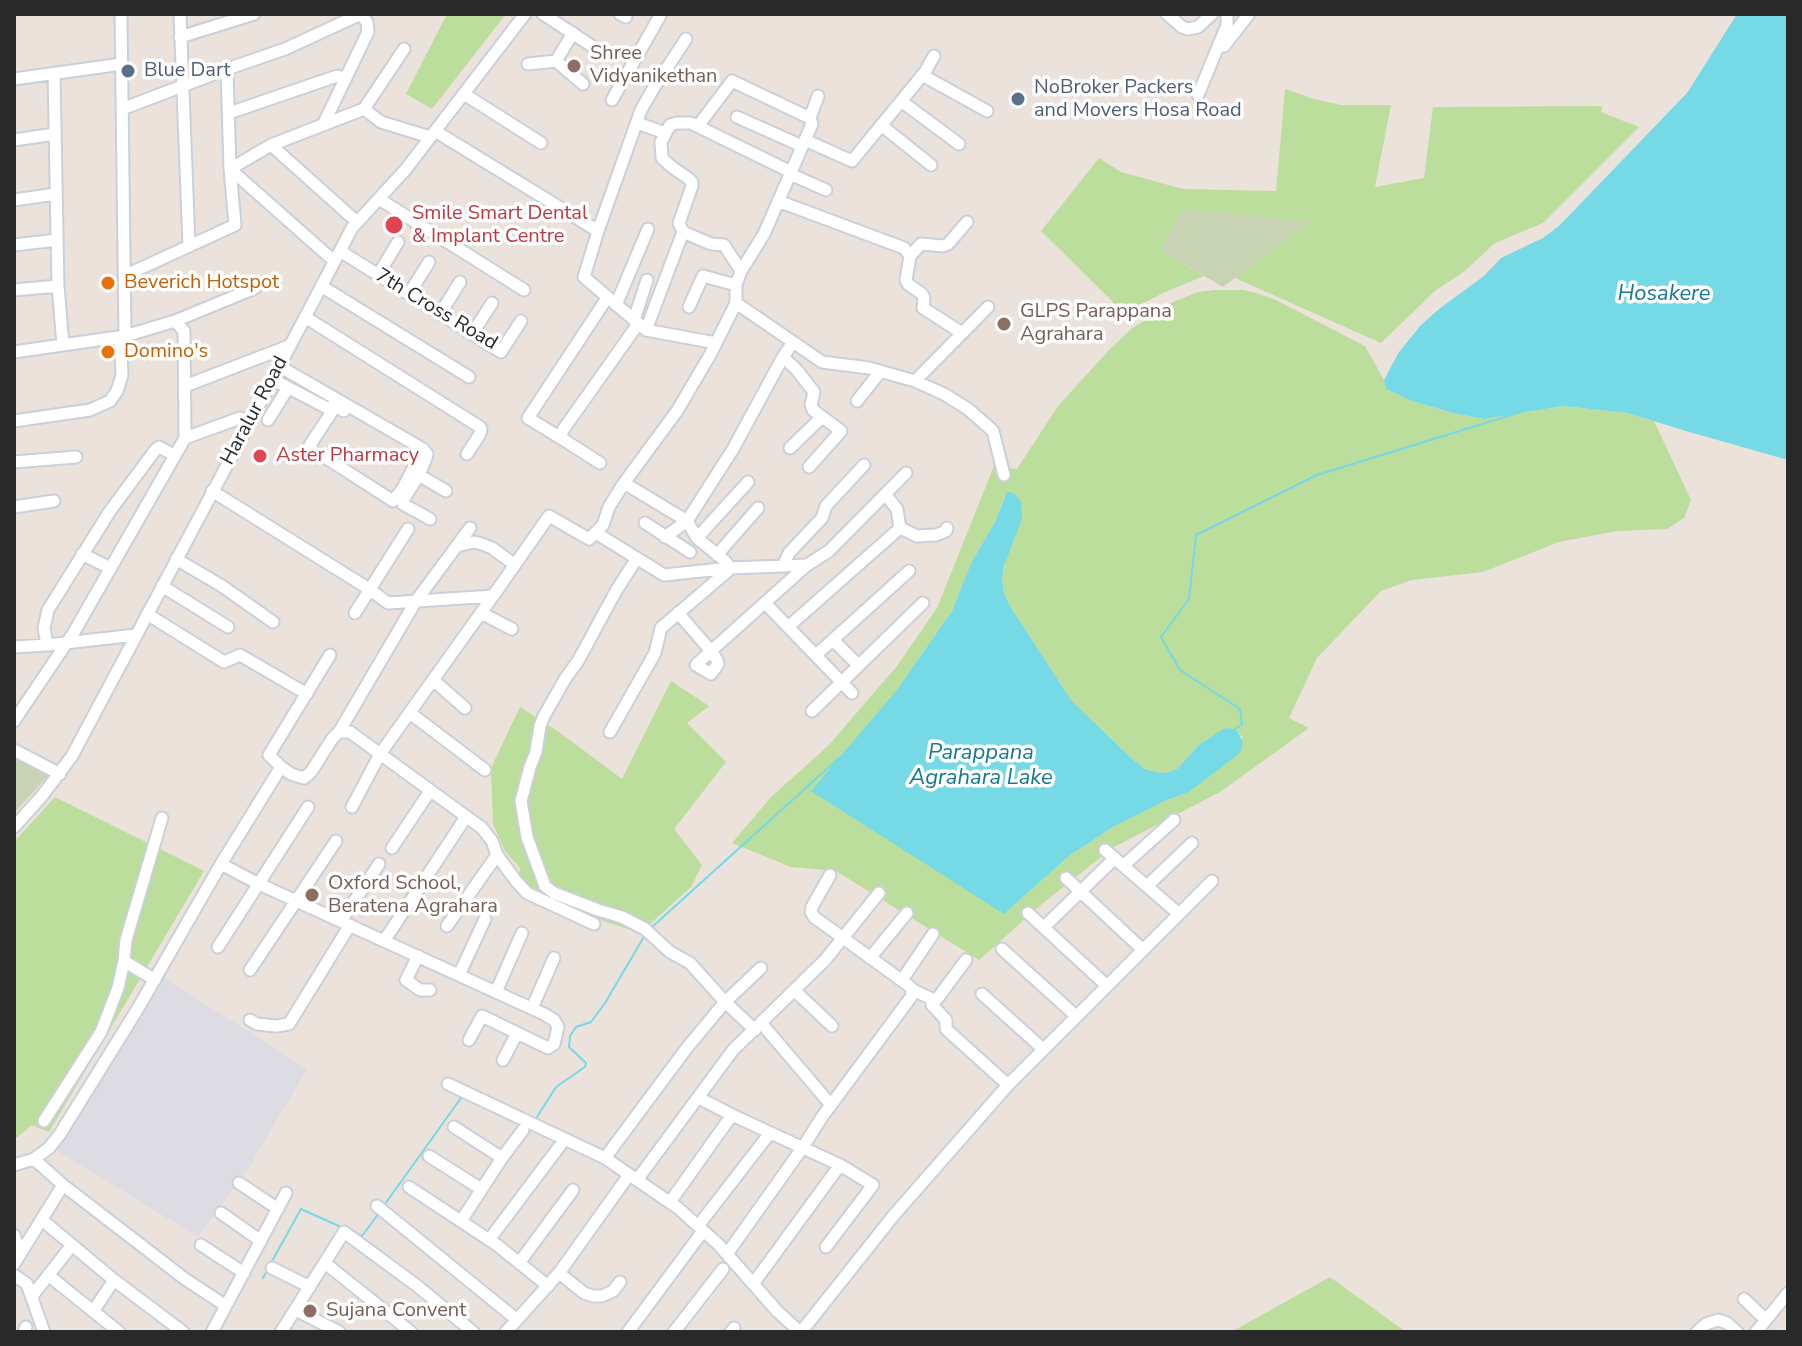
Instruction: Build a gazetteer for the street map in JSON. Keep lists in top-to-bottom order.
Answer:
{
  "streets": {
    "street": ["7th Cross Road", "Haralur Road"]
  },
  "crossings": [
    ["7th Cross Road", "Haralur Road"]
  ],
  "water": ["Hosakere", "Parappana Agrahara Lake"],
  "places": [
    "Shree Vidyanikethan",
    "Blue Dart",
    "NoBroker Packers and Movers Hosa Road",
    "Smile Smart Dental & Implant Centre",
    "Beverich Hotspot",
    "GLPS Parappana Agrahara",
    "Domino's",
    "Aster Pharmacy",
    "Oxford School, Beratena Agrahara",
    "Sujana Convent"
  ]
}
